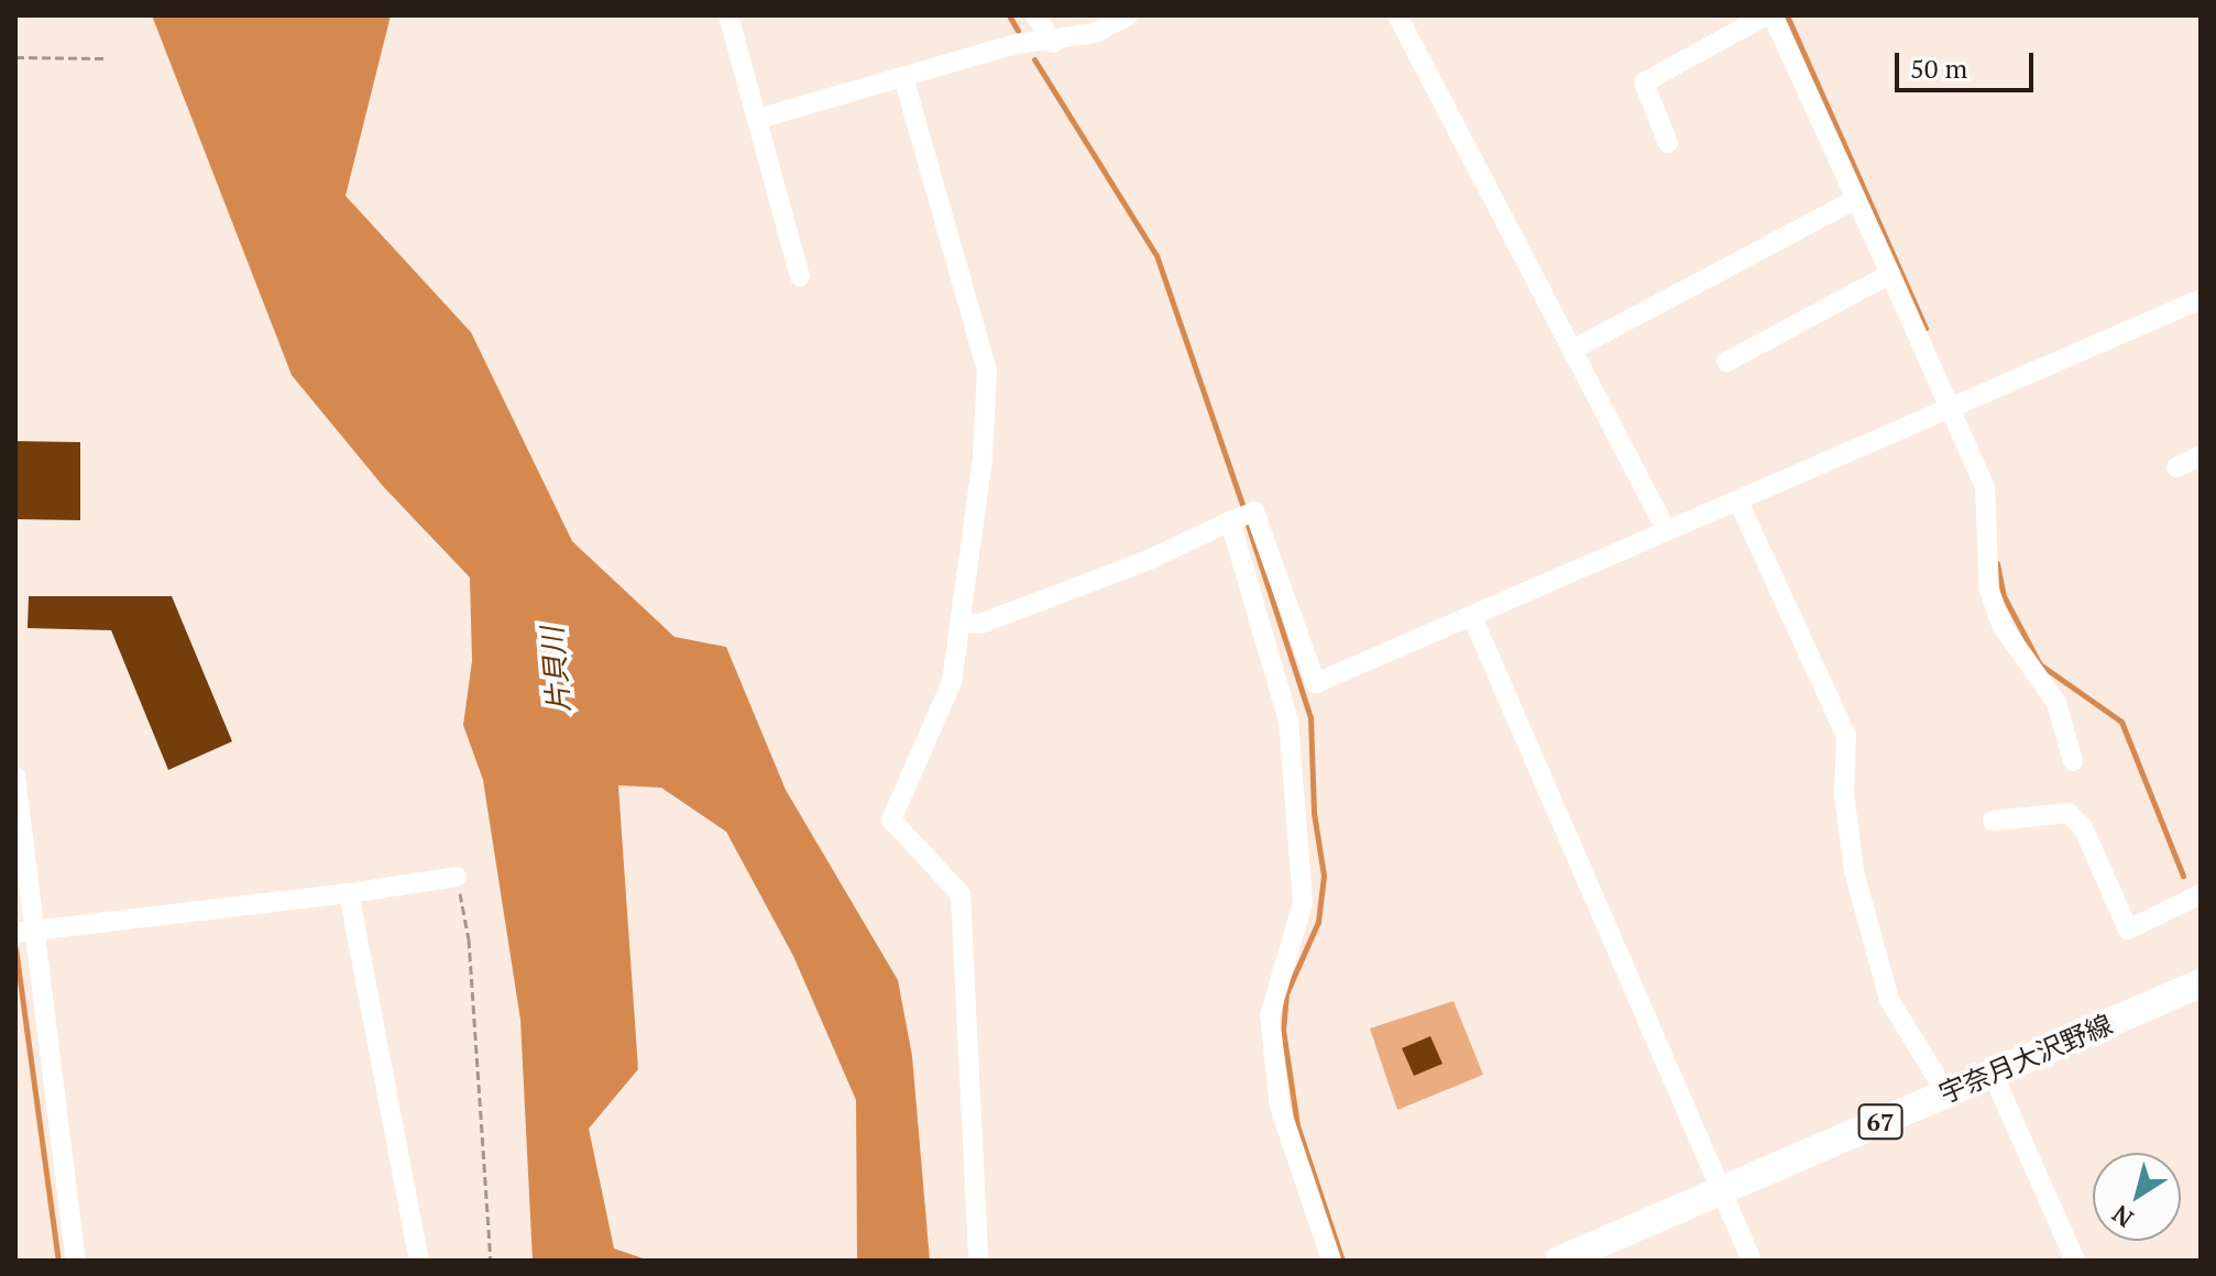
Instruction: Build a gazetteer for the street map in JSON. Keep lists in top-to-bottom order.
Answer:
{
  "streets": {
    "main road": ["宇奈月大沢野線", "67"]
  },
  "water": ["片貝川"],
  "scale_bar": "50 m",
  "north": "bottom left"
}
